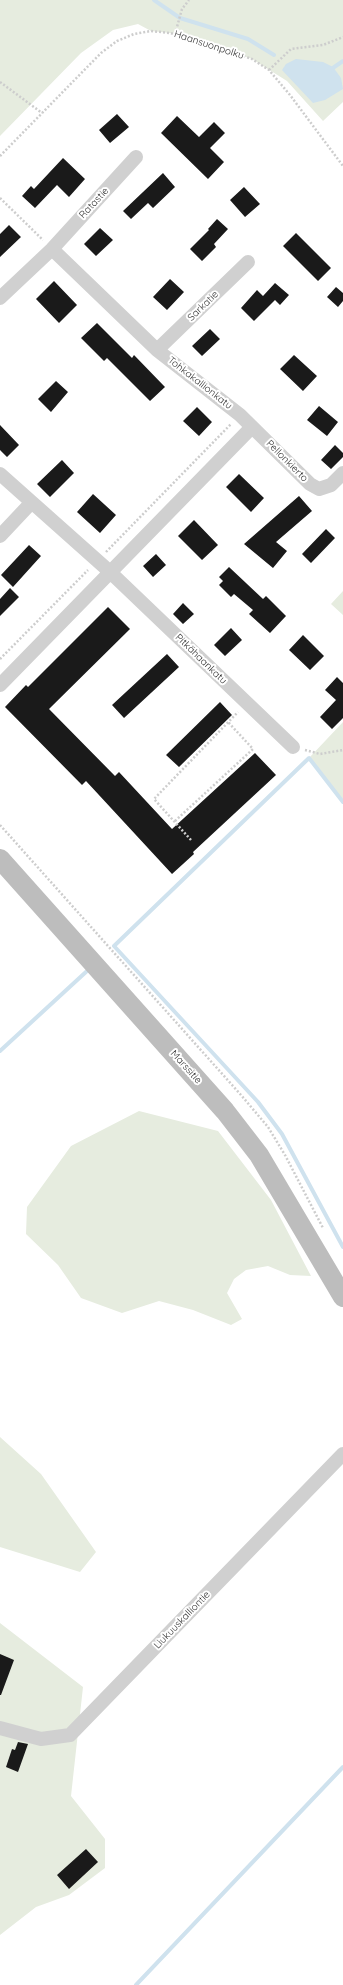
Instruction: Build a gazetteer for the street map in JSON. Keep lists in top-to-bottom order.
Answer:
{
  "streets": {
    "main road": ["Marssitie"],
    "street": [
      "Ratastie",
      "Sarkatie",
      "Tohkakallionkatu",
      "Pellonkierto",
      "Pitkähaankatu",
      "Liukuuskalliontie"
    ],
    "path": ["Haansuonpolku"]
  },
  "crossings": [
    ["Ratastie", "Tohkakallionkatu"],
    ["Sarkatie", "Tohkakallionkatu"],
    ["Tohkakallionkatu", "Pellonkierto"]
  ]
}
